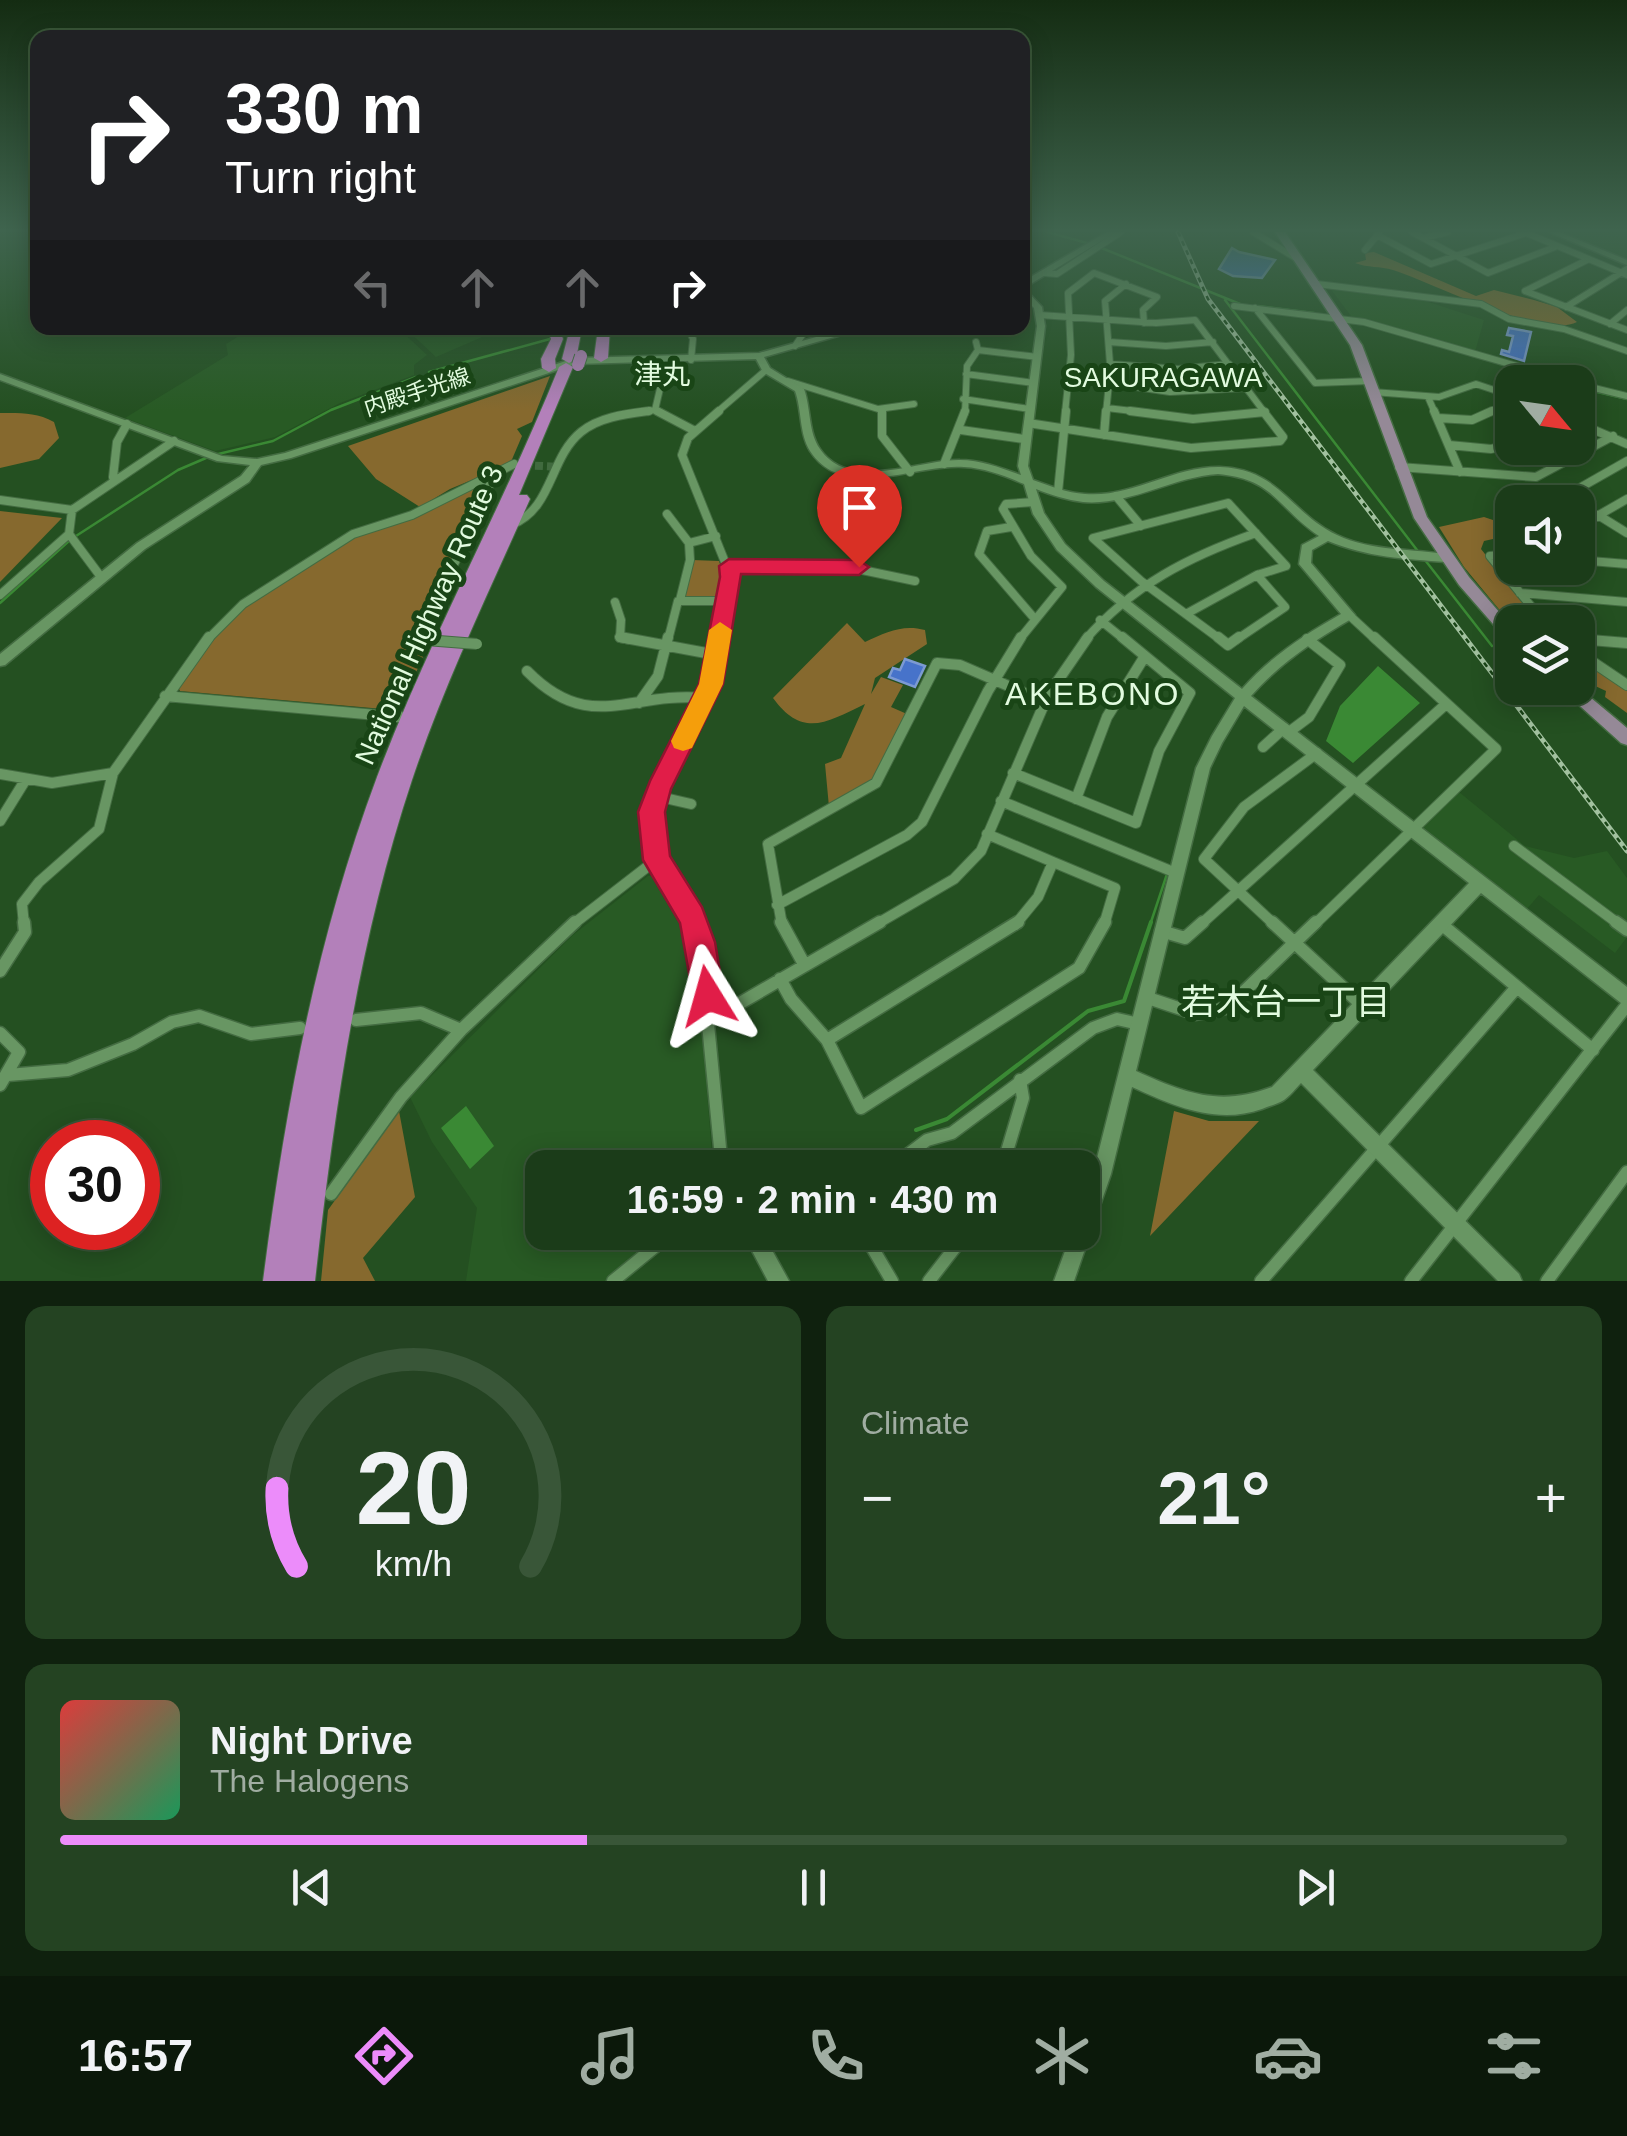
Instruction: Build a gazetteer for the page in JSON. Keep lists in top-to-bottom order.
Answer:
{
  "streets": {
    "highway": ["National Highway Route 3"],
    "street": ["内殿手光線"]
  },
  "crossings": [
    ["内殿手光線", "National Highway Route 3"]
  ],
  "districts": [
    "津丸",
    "SAKURAGAWA",
    "AKEBONO",
    "若木台一丁目"
  ],
  "north": "bottom right",
  "page": {
    "turn": ["330 m", "Turn right"],
    "limit": "30",
    "trip": "16:59 · 2 min · 430 m",
    "tile": "Climate",
    "heat": ["−", "21°", "+"],
    "song": ["Night Drive", "The Halogens"],
    "tabs": "16:57",
    "gauge": ["20", "km/h"]
  }
}
